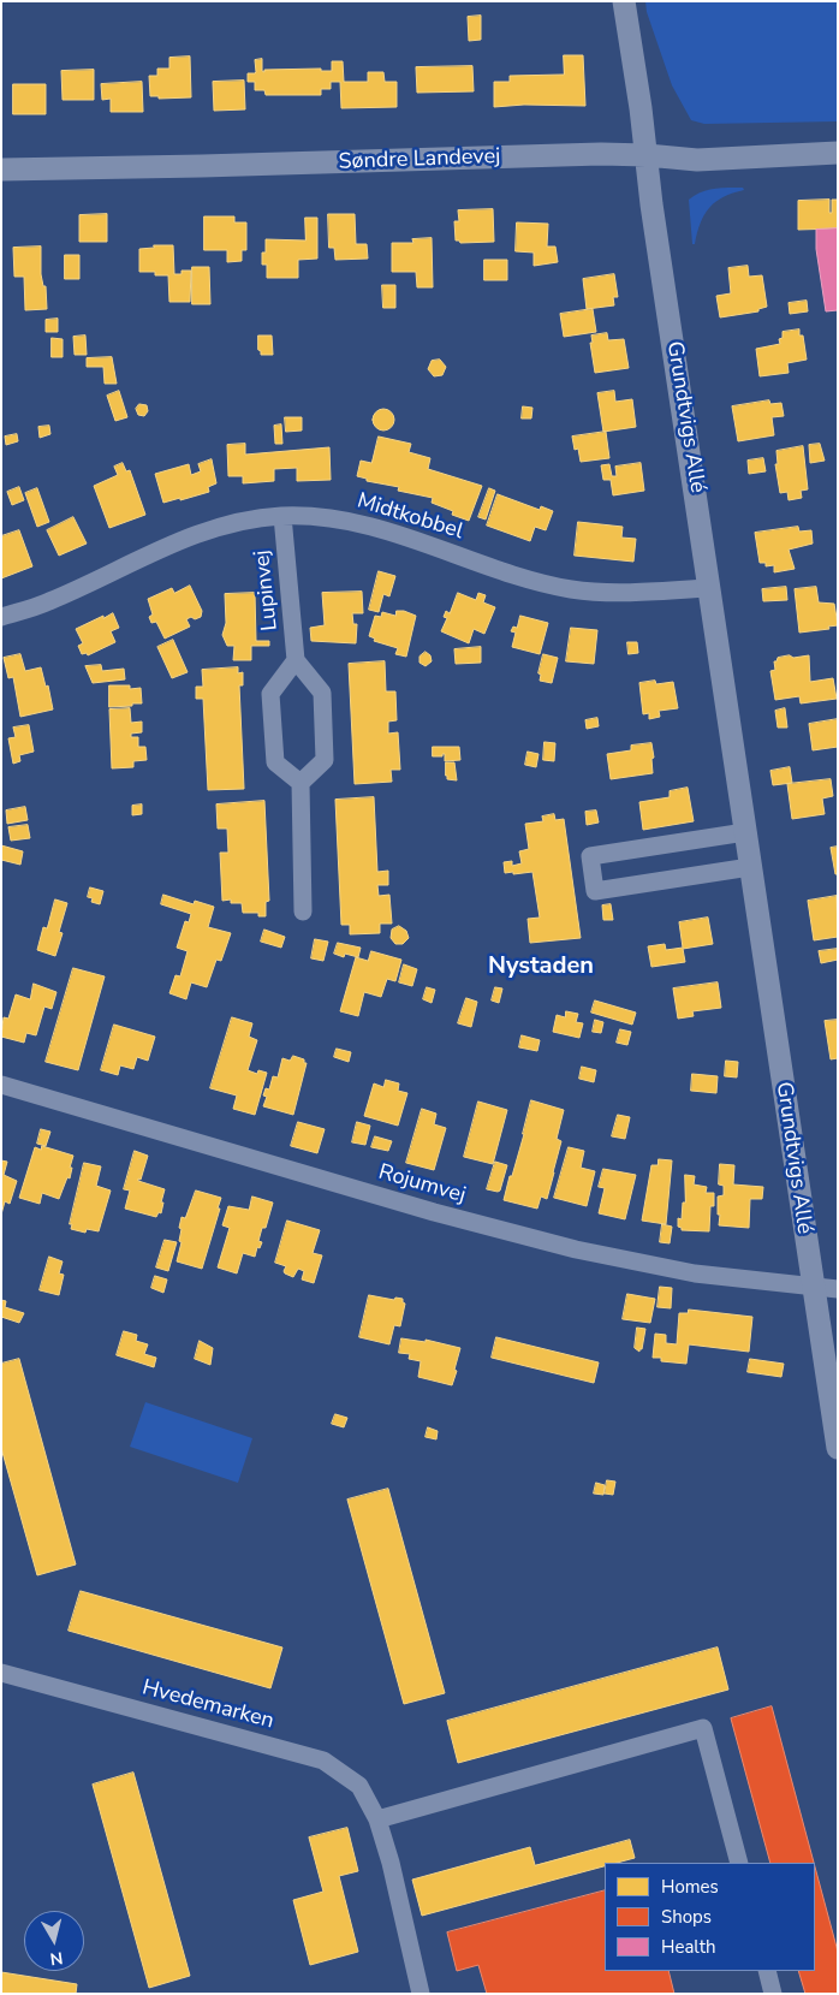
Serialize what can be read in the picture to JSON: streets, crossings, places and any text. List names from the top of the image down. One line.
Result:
{"streets":{"street":["Søndre Landevej","Grundtvigs Allé","Midtkobbel","Lupinvej","Rojumvej","Hvedemarken"]},"crossings":[["Søndre Landevej","Grundtvigs Allé"],["Grundtvigs Allé","Midtkobbel"],["Grundtvigs Allé","Rojumvej"],["Midtkobbel","Lupinvej"]],"districts":["Nystaden"],"legend":["Homes","Shops","Health"],"north":"bottom"}
